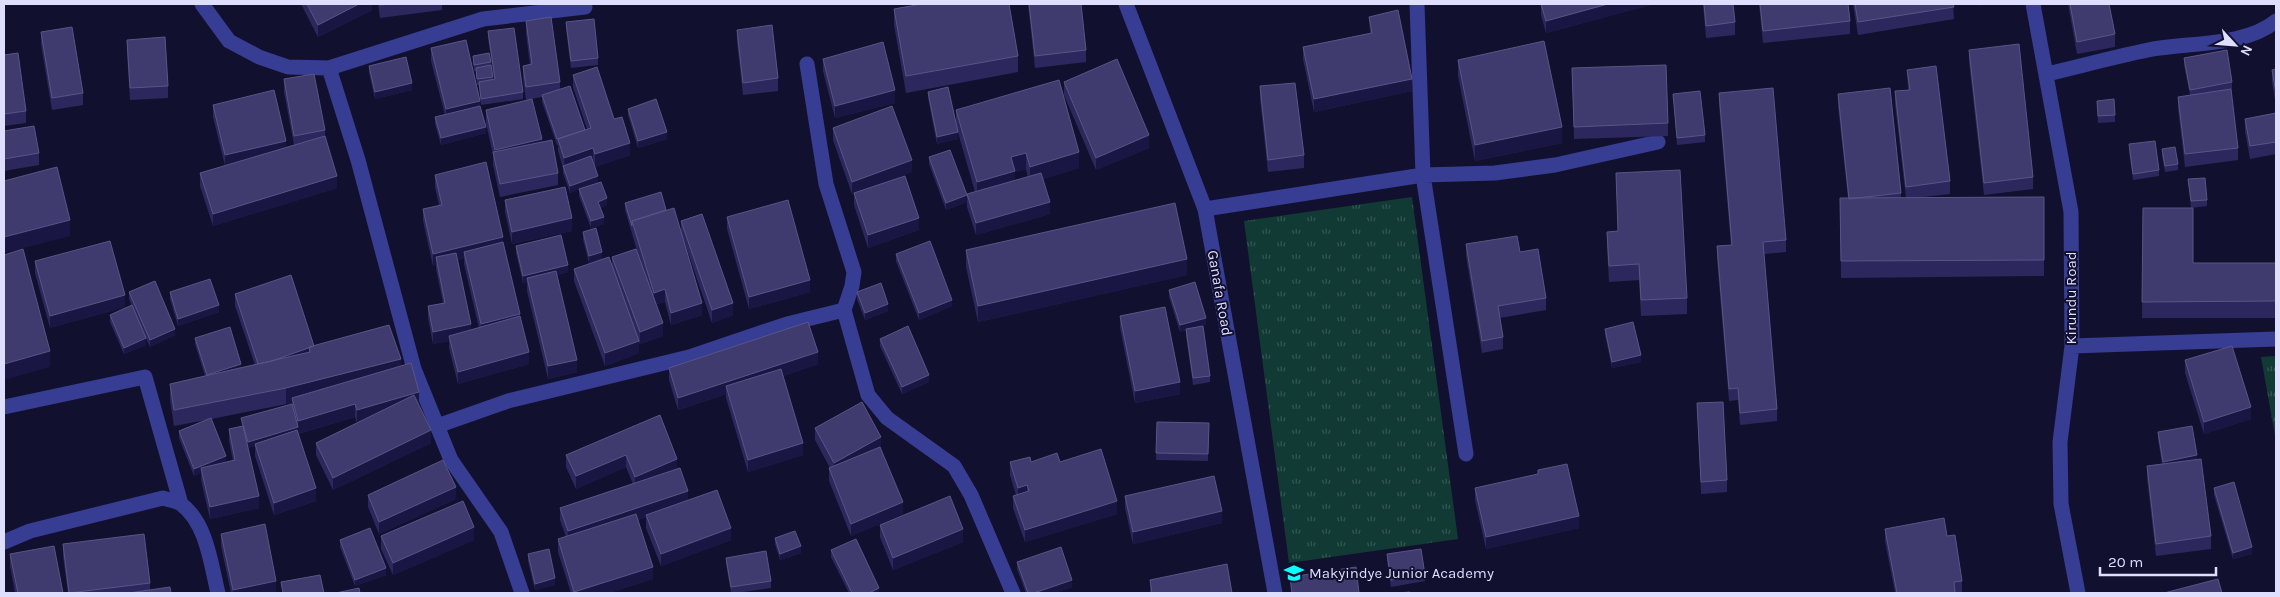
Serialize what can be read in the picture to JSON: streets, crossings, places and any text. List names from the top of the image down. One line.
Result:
{"streets":{"street":["Ganafa Road","Kirundu Road"]},"places":{"school or university":["Makyindye Junior Academy"]},"scale_bar":"20 m","north":"bottom right"}
